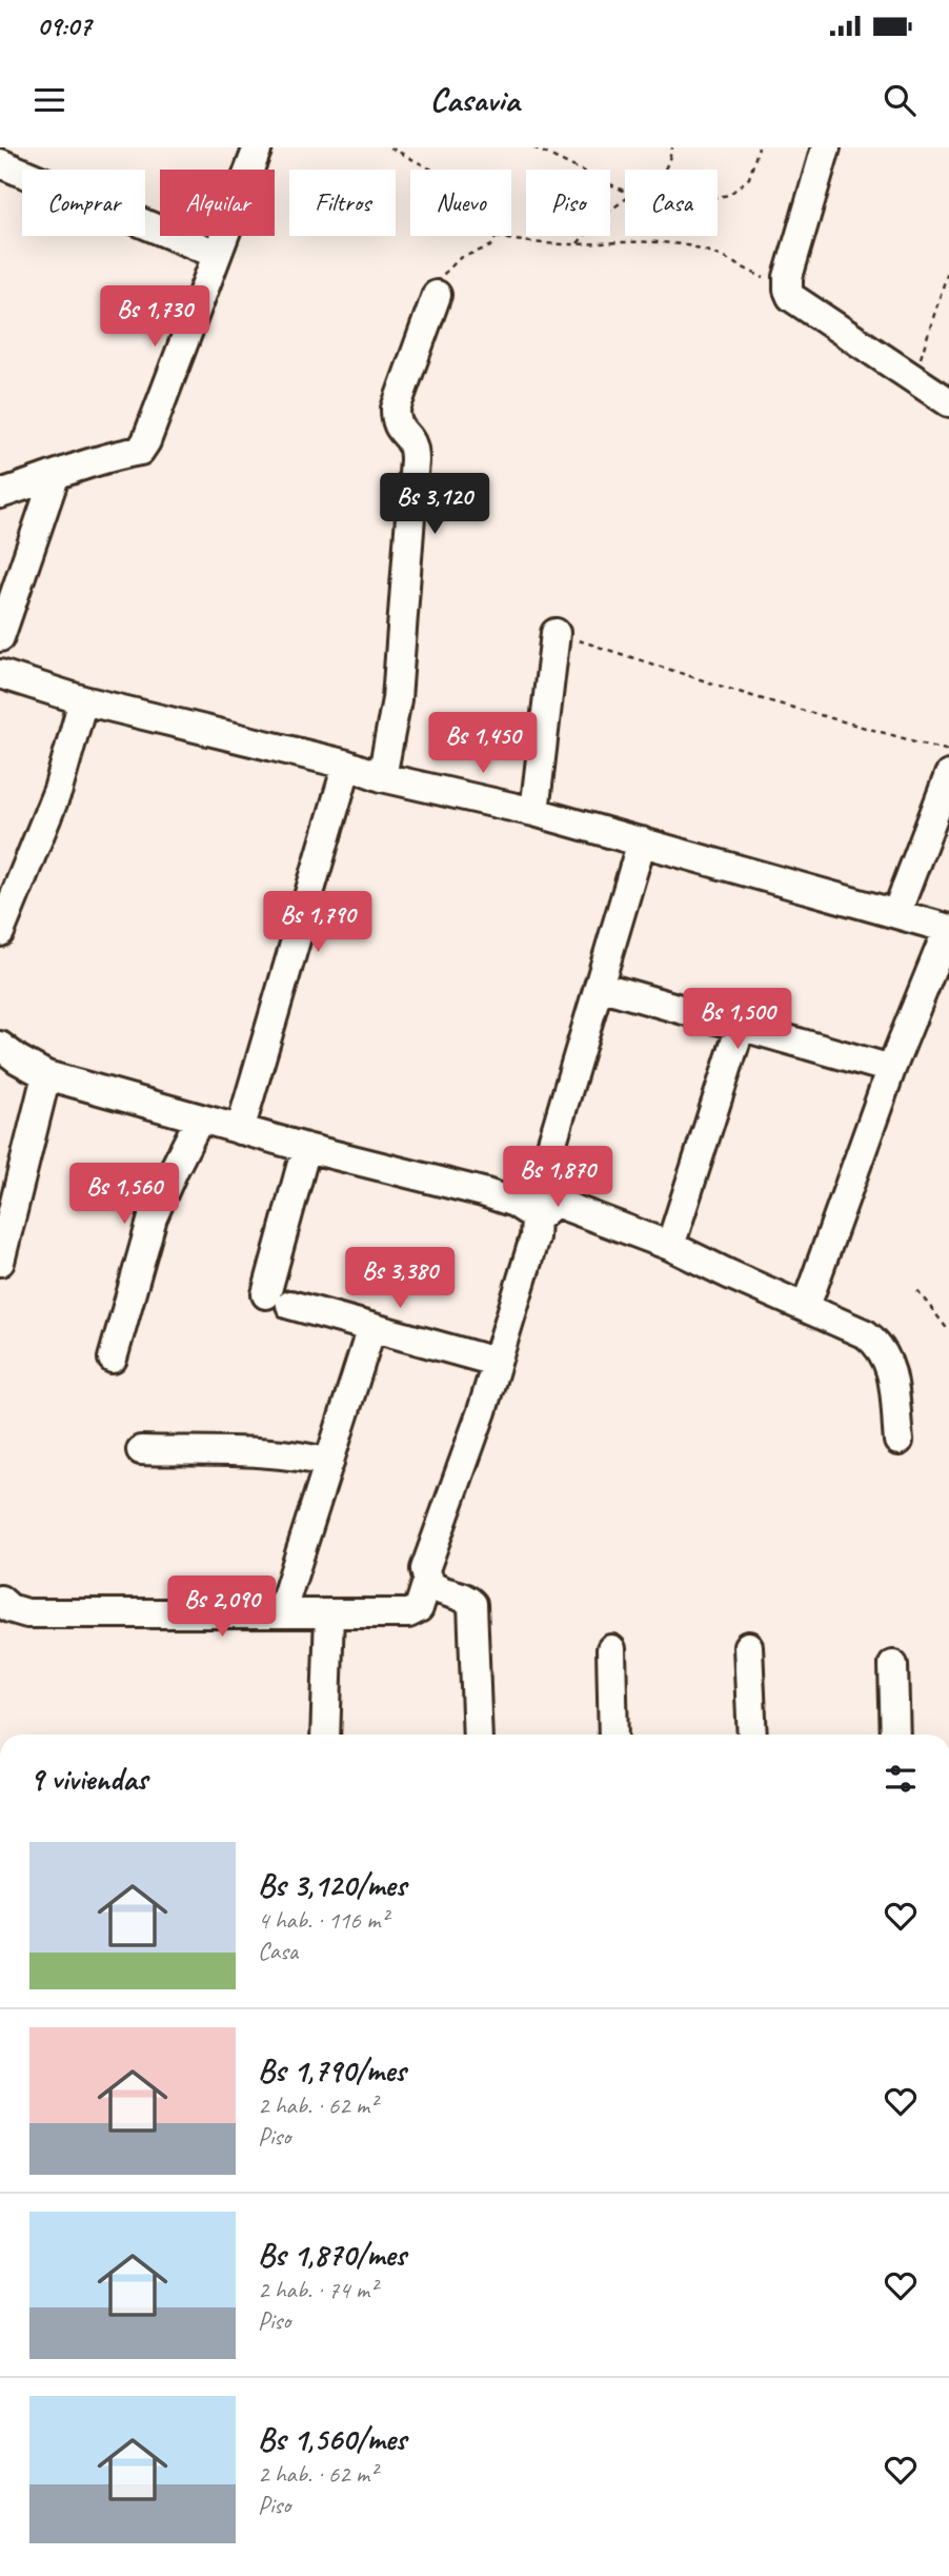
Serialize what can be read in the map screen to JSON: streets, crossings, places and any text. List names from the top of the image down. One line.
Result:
{"page":{"status":"09:07","header":"Casavia","chip":["Comprar","Alquilar","Filtros","Nuevo","Piso","Casa"],"price":["Bs 1,730","Bs 3,120","Bs 1,450","Bs 1,790","Bs 1,500","Bs 1,870","Bs 1,560","Bs 3,380","Bs 2,090"],"heading":"9 viviendas","list":[{"name":"Bs 3,120/mes","note":"4 hab. · 116 m² · Casa"},{"name":"Bs 1,790/mes","note":"2 hab. · 62 m² · Piso"},{"name":"Bs 1,870/mes","note":"2 hab. · 74 m² · Piso"},{"name":"Bs 1,560/mes","note":"2 hab. · 62 m² · Piso"}]}}
